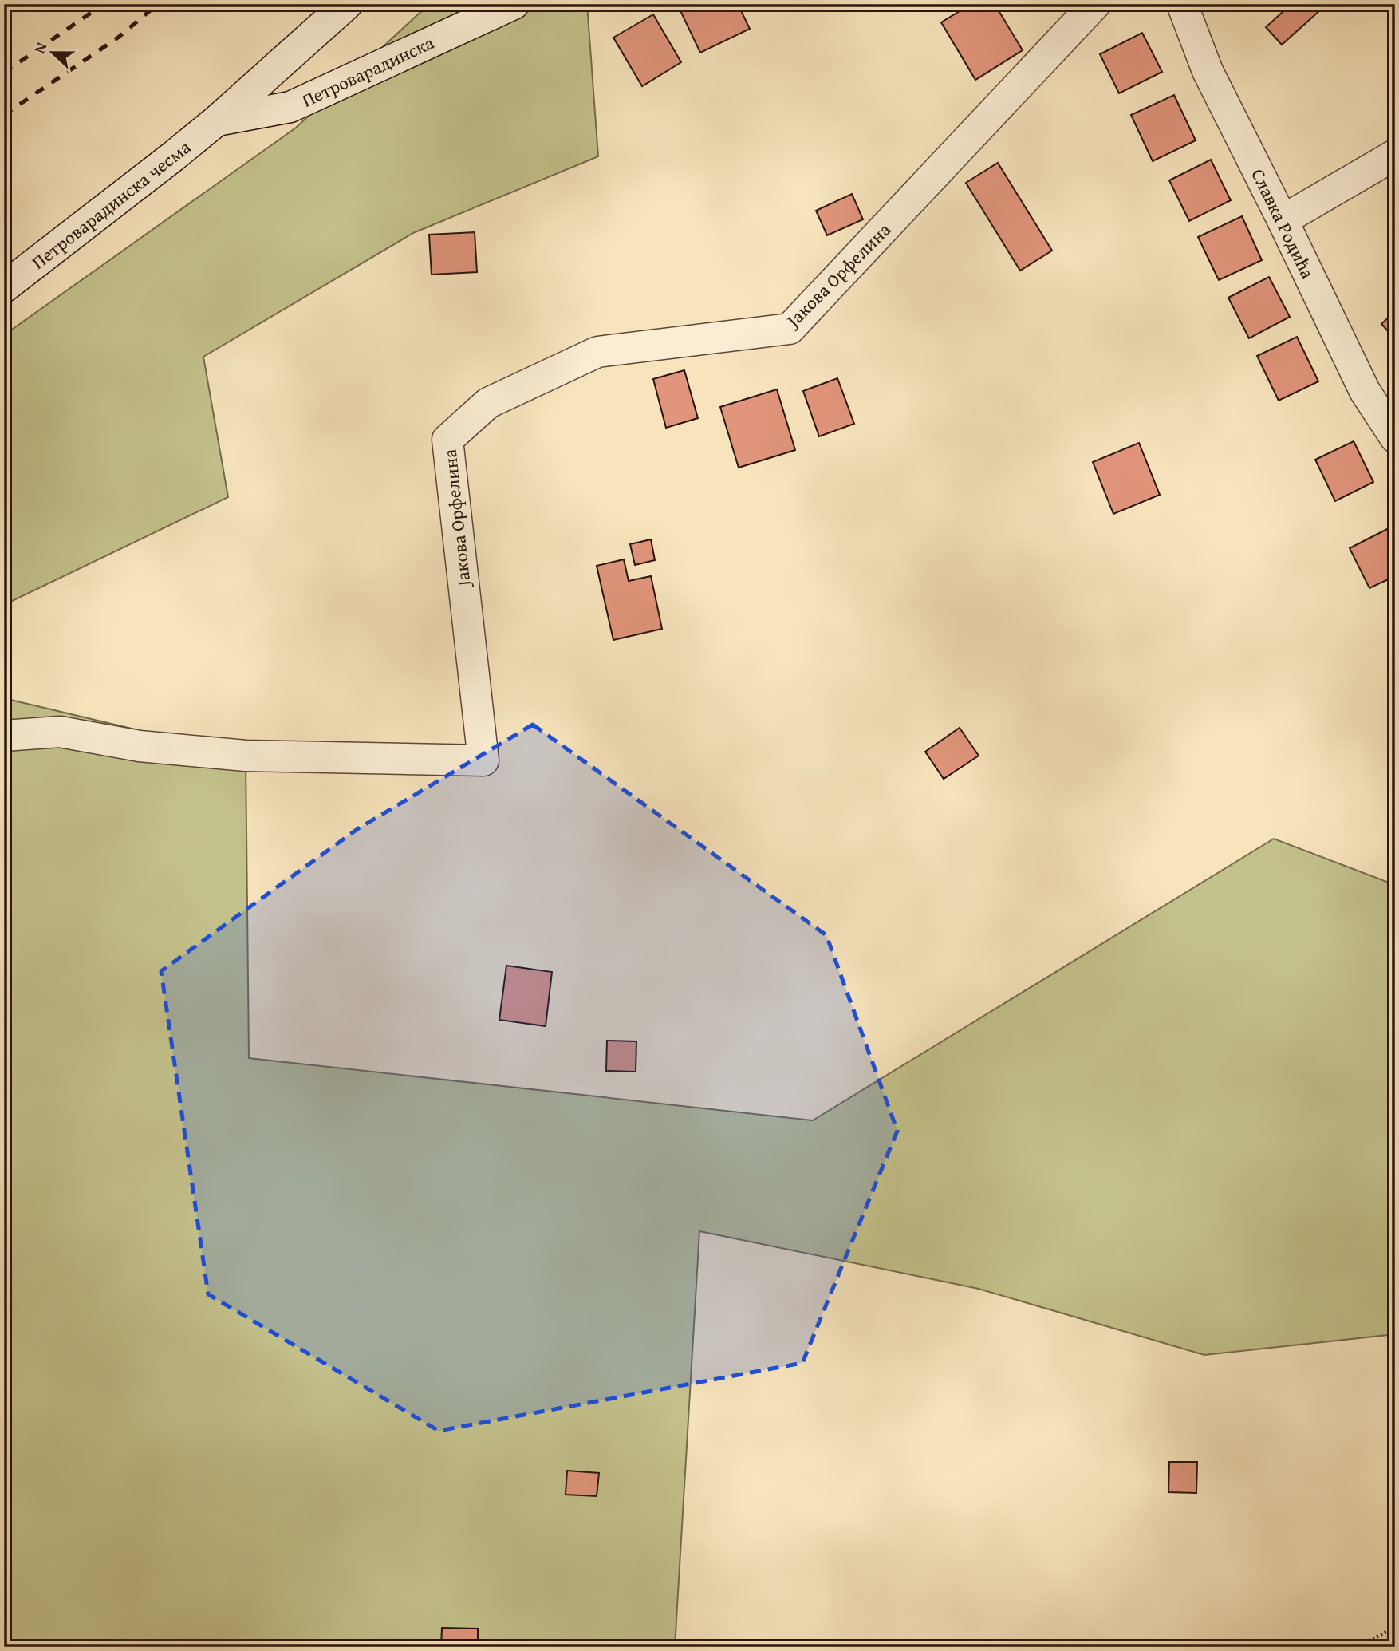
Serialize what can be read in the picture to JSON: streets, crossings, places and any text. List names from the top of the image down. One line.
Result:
{"streets":{"street":["Петроварадинска","Петроварадинска чесма","Славка Родића","Јакова Орфелина"]},"crossings":[["Петроварадинска","Петроварадинска чесма"]],"north":"left"}
